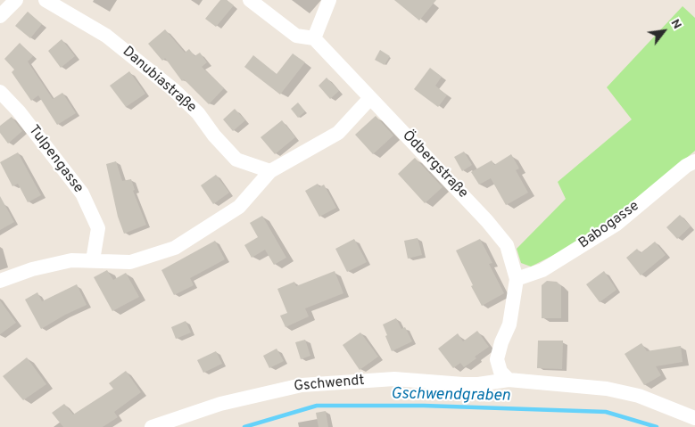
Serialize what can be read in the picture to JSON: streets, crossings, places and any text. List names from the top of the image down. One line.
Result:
{"streets":{"street":["Danubiastraße","Tulpengasse","Ödbergstraße","Babogasse","Gschwendt"]},"crossings":[["Ödbergstraße","Babogasse"],["Ödbergstraße","Gschwendt"]],"water":["Gschwendgraben"],"north":"top right"}
